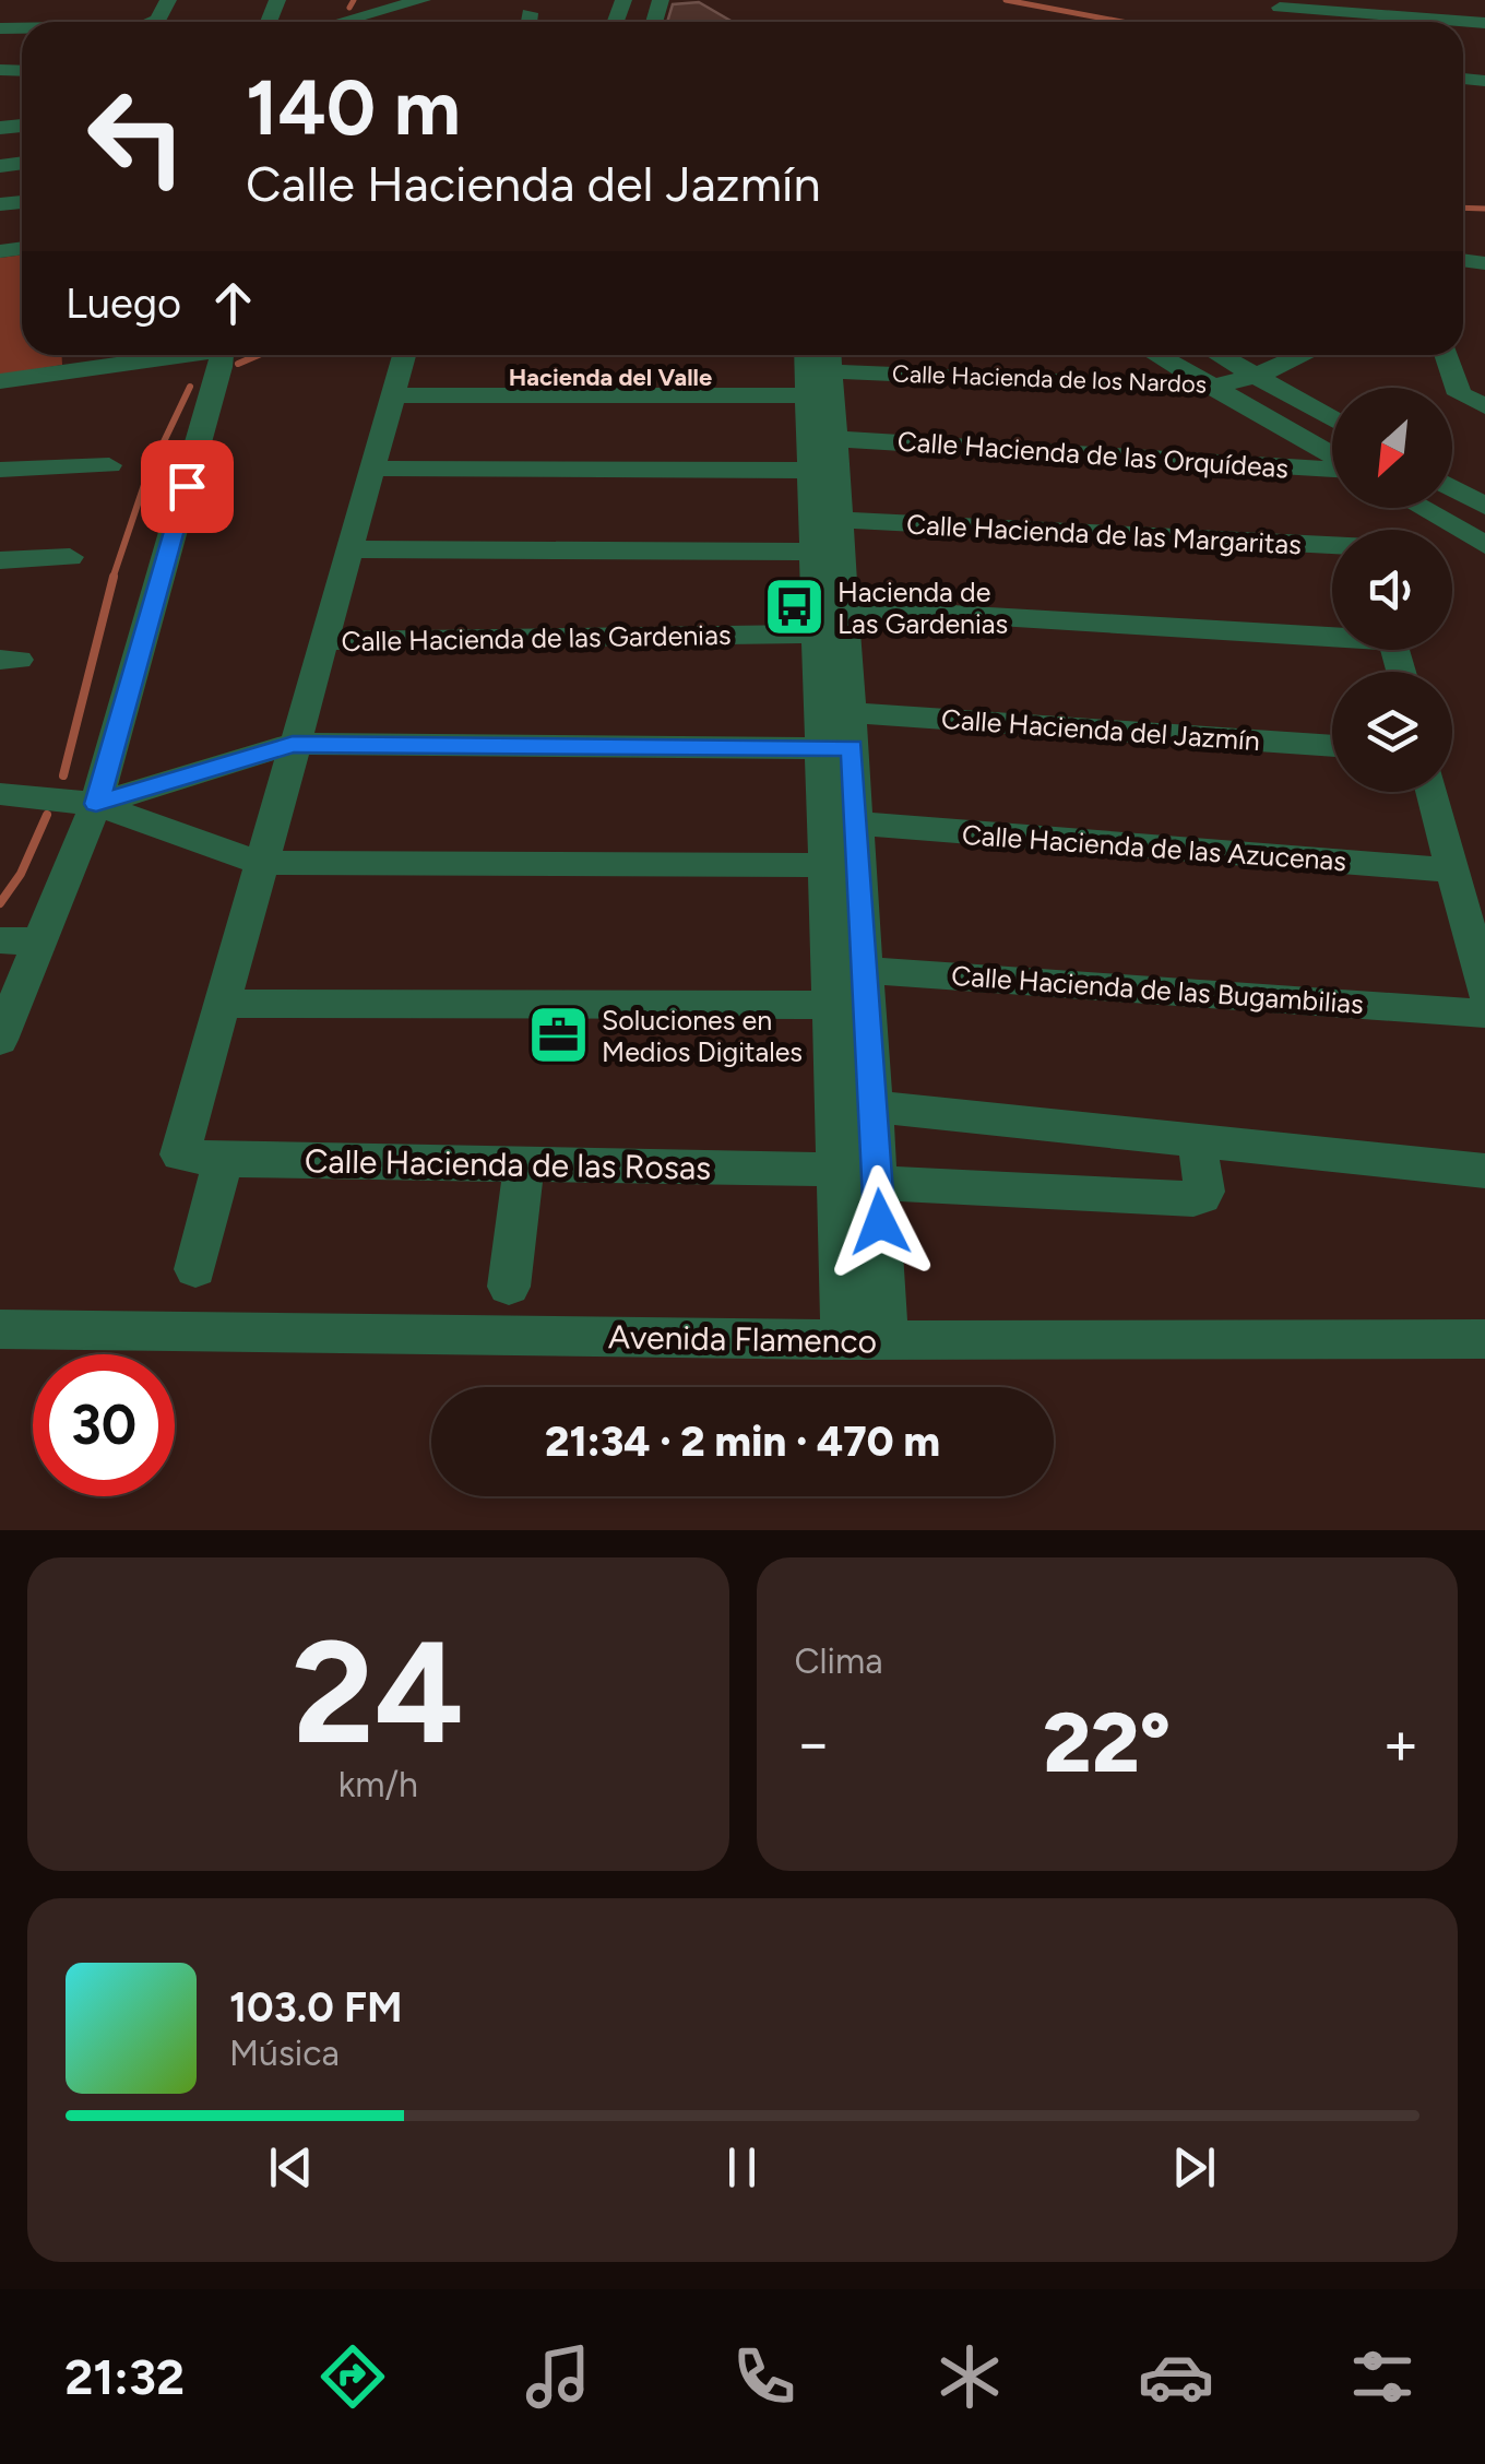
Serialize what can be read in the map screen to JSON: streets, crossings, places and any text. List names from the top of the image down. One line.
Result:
{"streets":{"street":["Calle Hacienda de los Nardos","Calle Hacienda de las Orquídeas","Calle Hacienda de las Margaritas","Calle Hacienda de las Gardenias","Calle Hacienda del Jazmín","Calle Hacienda de las Azucenas","Calle Hacienda de las Bugambilias","Calle Hacienda de las Rosas","Avenida Flamenco"]},"crossings":[["Calle Hacienda de las Bugambilias","Calle Hacienda de las Rosas"]],"districts":["Hacienda del Valle"],"places":{"bus stop":["Hacienda de Las Gardenias"],"office":["Soluciones en Medios Digitales"]},"north":"bottom left","page":{"turn":["140 m","Calle Hacienda del Jazmín"],"then":"Luego","limit":"30","trip":"21:34 · 2 min · 470 m","tile":[["24","km/h"],"Clima"],"heat":["−","22°","+"],"song":["103.0 FM","Música"],"tabs":"21:32"}}
